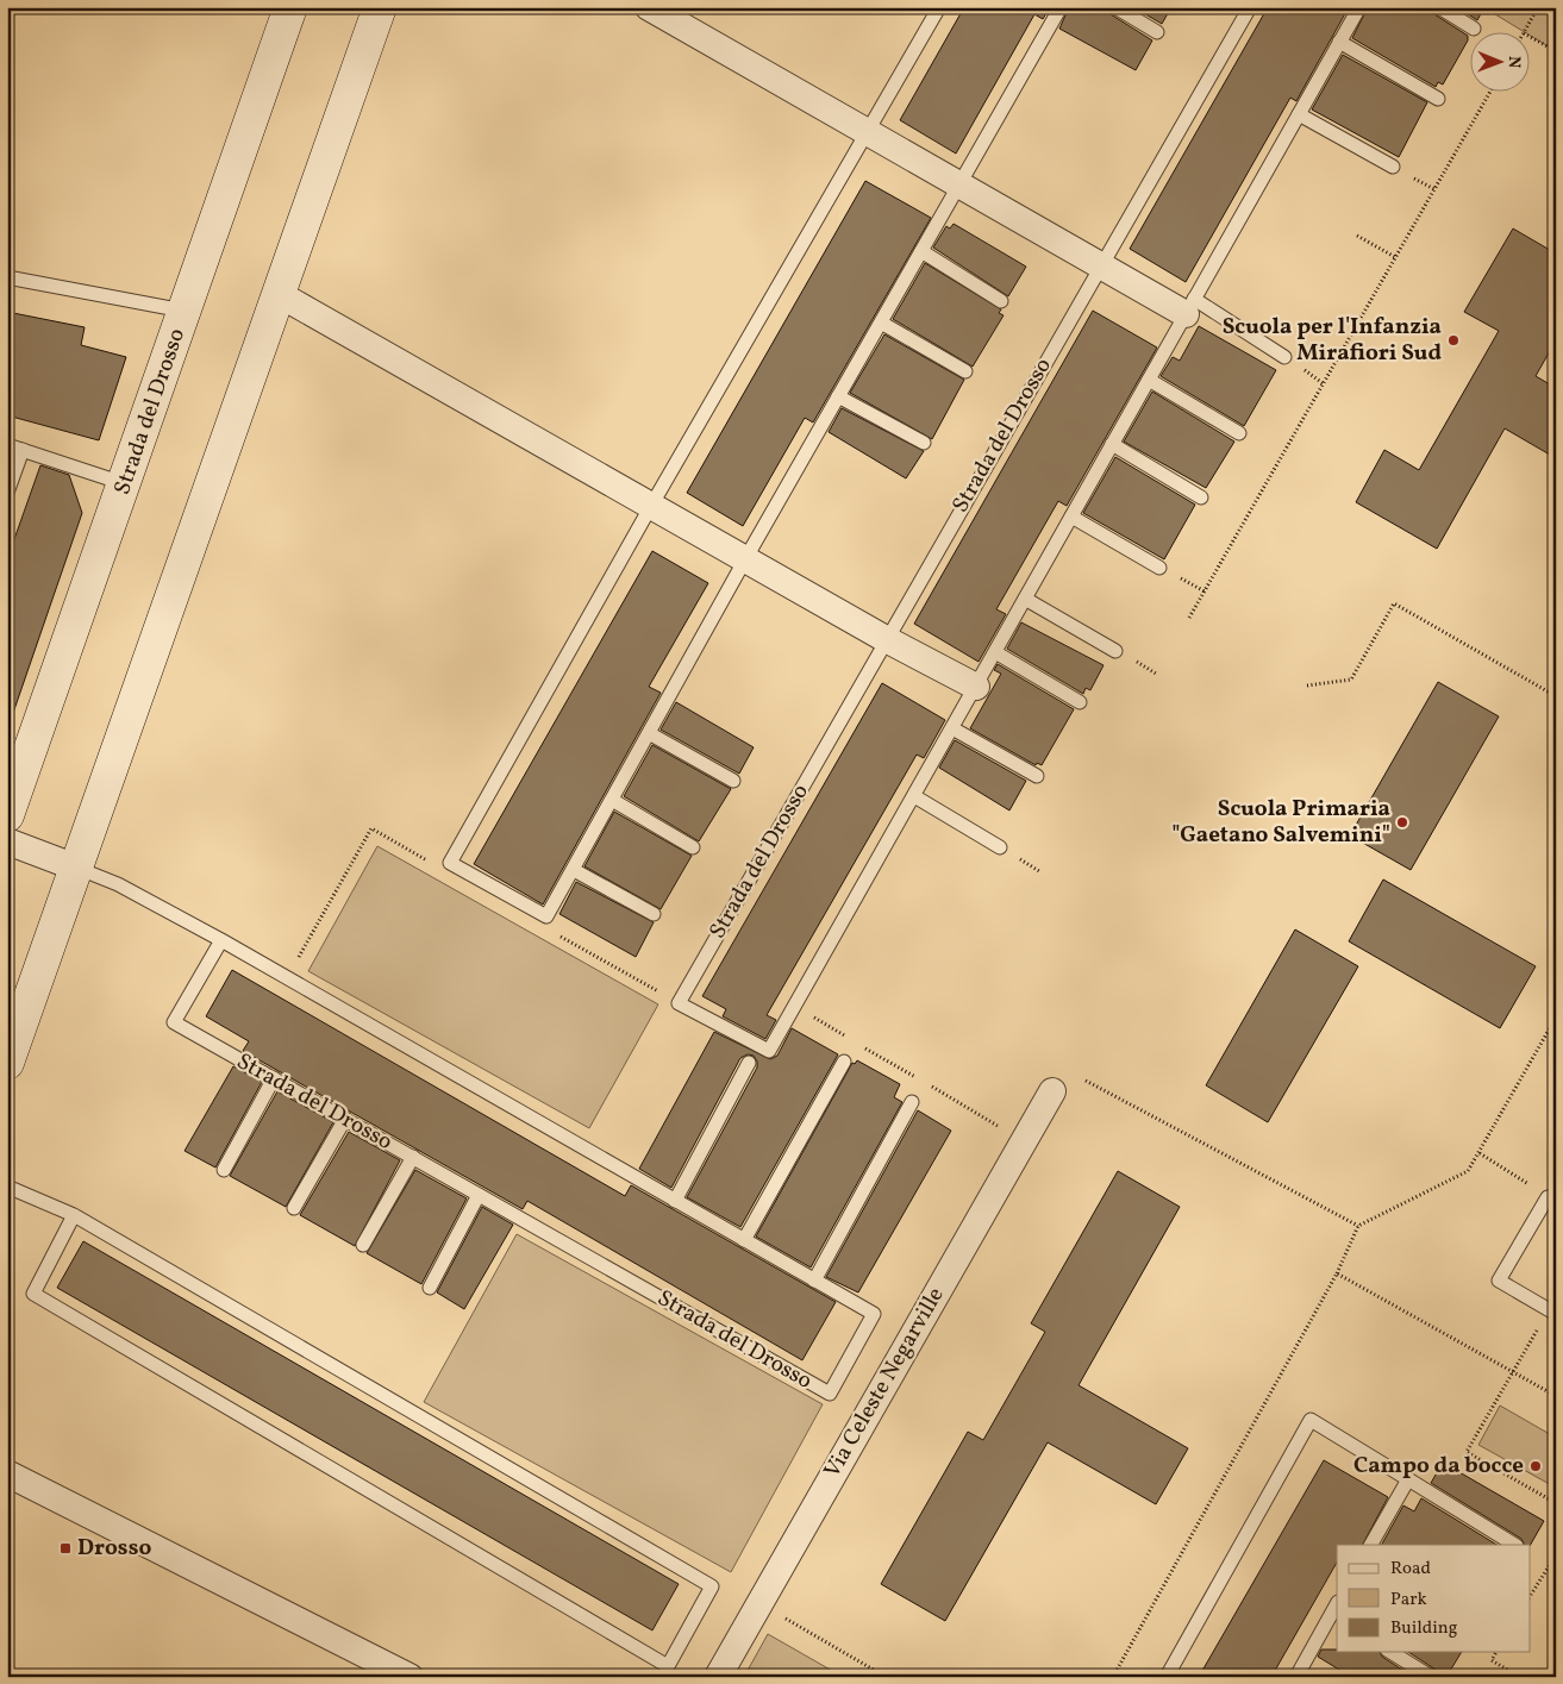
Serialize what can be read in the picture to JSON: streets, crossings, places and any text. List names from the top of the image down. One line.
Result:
{"streets":{"street":["Strada del Drosso","Via Celeste Negarville"]},"places":{"other":["Scuola per l'Infanzia Mirafiori Sud","Scuola Primaria \"Gaetano Salvemini\"","Campo da bocce"],"transit":["Drosso"]},"legend":["Road","Park","Building"],"north":"right"}
